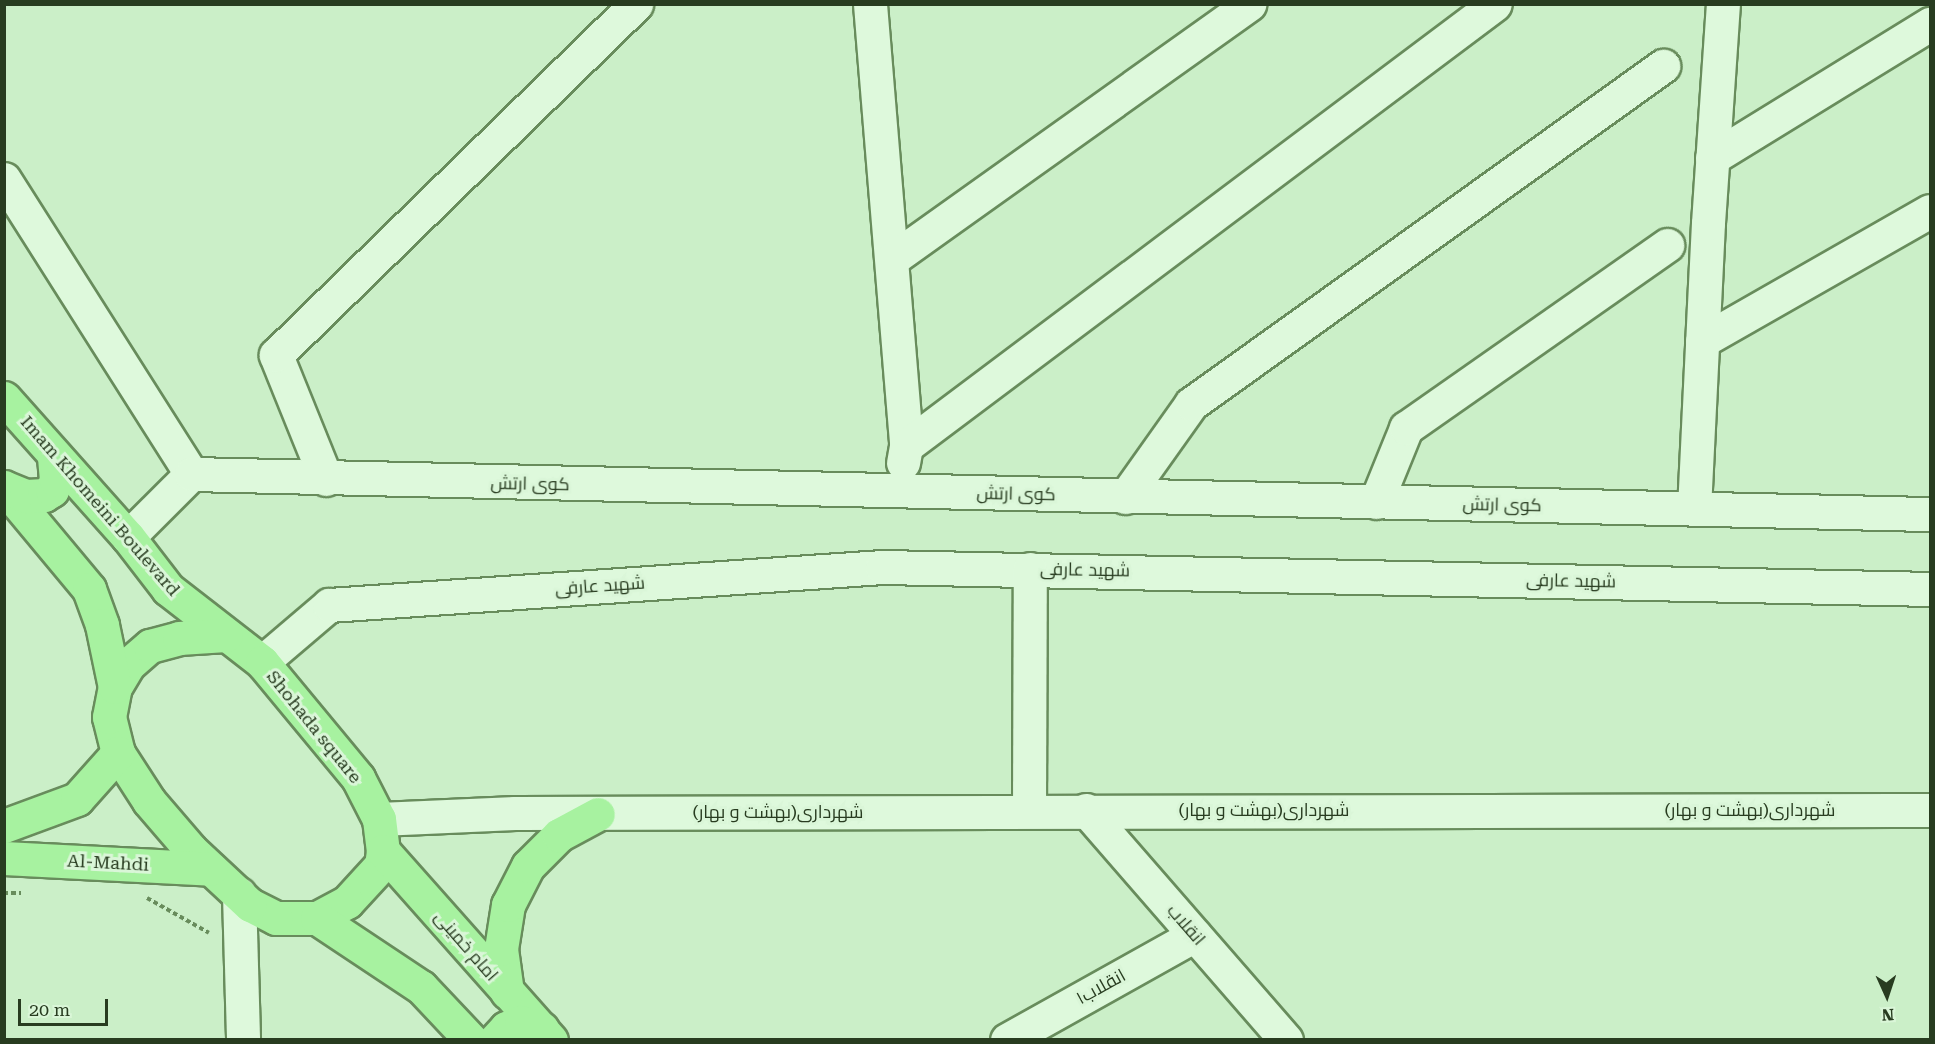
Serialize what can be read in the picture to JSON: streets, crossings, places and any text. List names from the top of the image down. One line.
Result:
{"streets":{"main road":["Imam Khomeini Boulevard","Shohada square","Al-Mahdi","امام خمینی"],"street":["کوی ارتش","شهید عارفی","شهرداری(بهشت و بهار)","انقلاب","انقلاب۱"]},"crossings":[["Imam Khomeini Boulevard","Shohada square"],["شهید عارفی","Shohada square"],["Shohada square","شهرداری(بهشت و بهار)"],["Shohada square","امام خمینی"],["شهرداری(بهشت و بهار)","انقلاب"],["شهرداری(بهشت و بهار)","امام خمینی"],["انقلاب","انقلاب۱"]],"scale_bar":"20 m","north":"bottom"}
